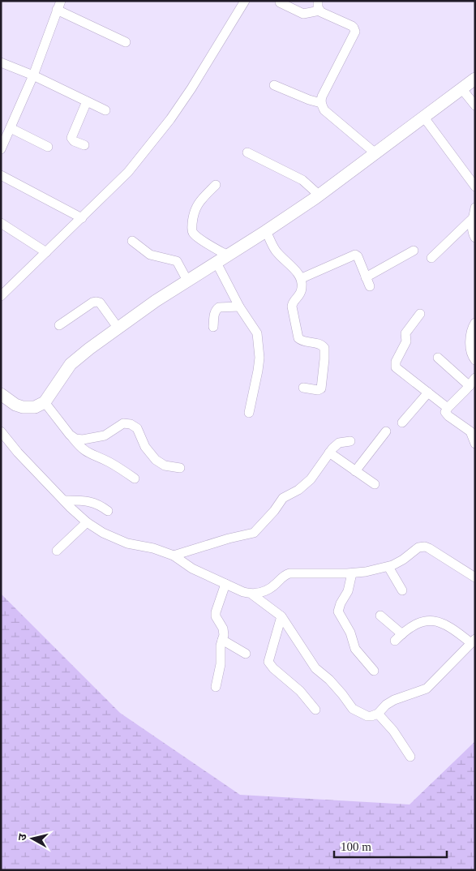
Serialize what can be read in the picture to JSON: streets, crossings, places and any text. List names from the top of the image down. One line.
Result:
{"scale_bar":"100 m","north":"left"}
